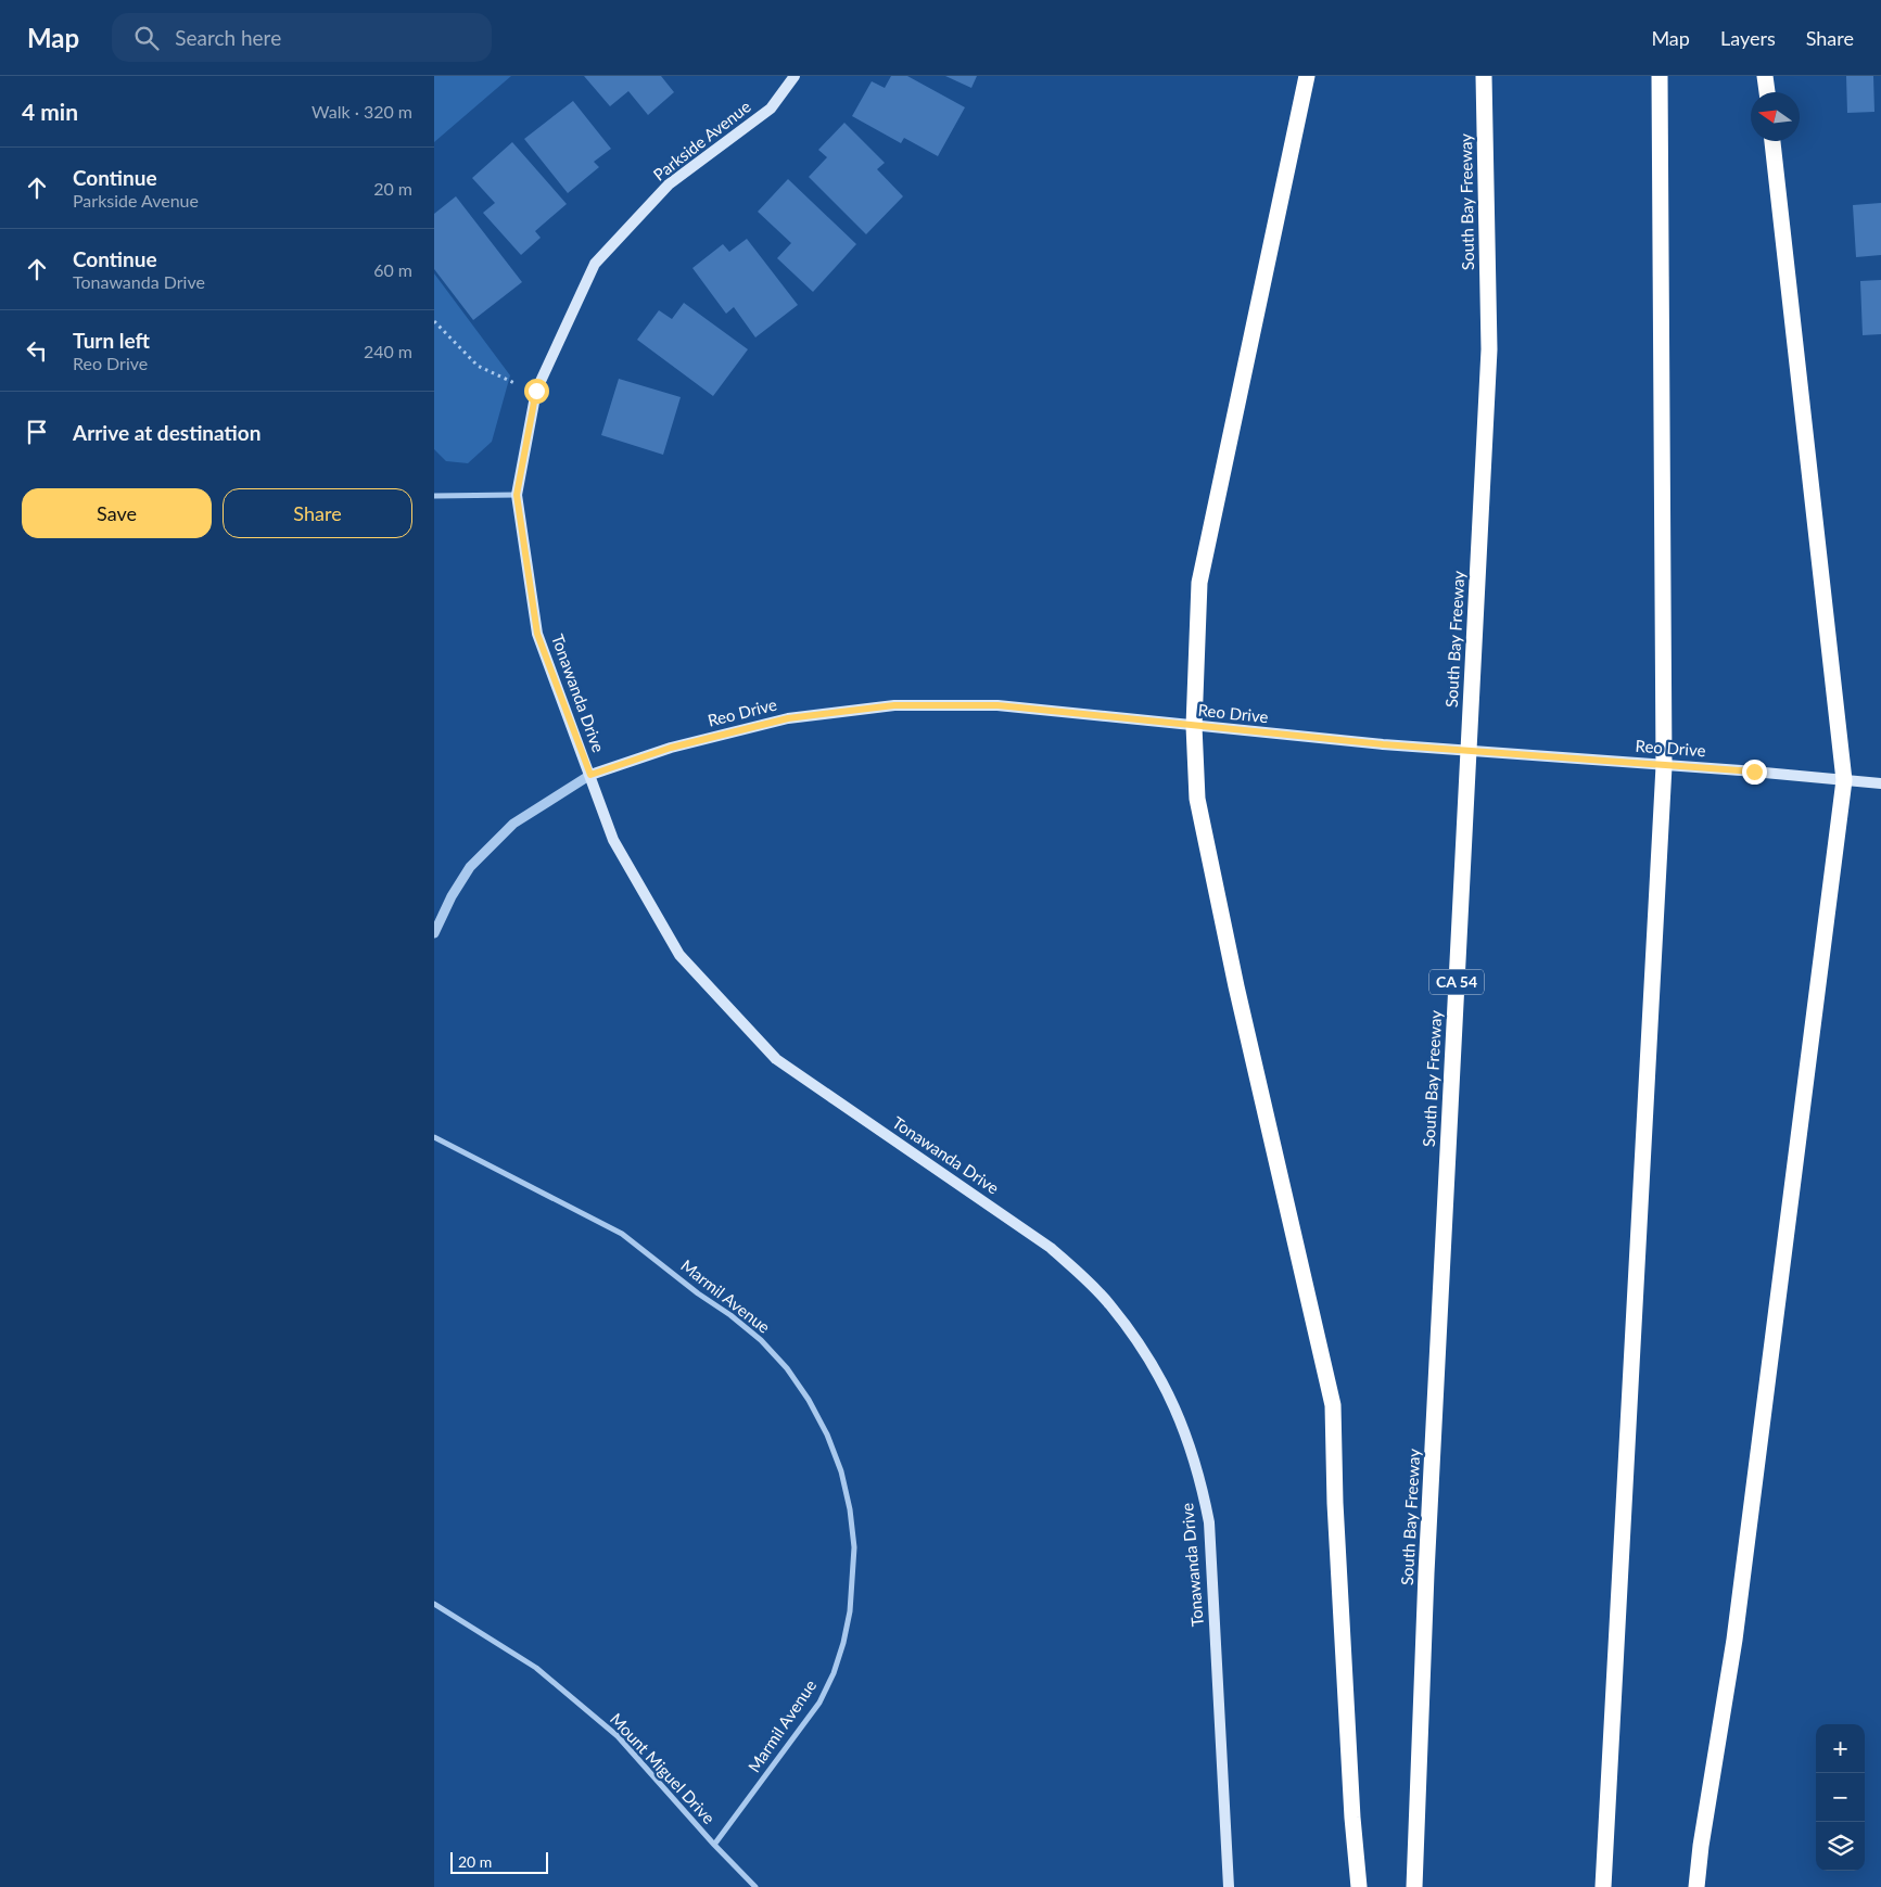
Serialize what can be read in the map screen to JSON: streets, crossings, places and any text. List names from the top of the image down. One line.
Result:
{"streets":{"highway":["South Bay Freeway","CA 54"],"main road":["Parkside Avenue","Tonawanda Drive","Reo Drive"],"street":["Marmil Avenue","Mount Miguel Drive"]},"crossings":[["Parkside Avenue","Tonawanda Drive"],["Tonawanda Drive","Reo Drive"],["Marmil Avenue","Mount Miguel Drive"]],"scale_bar":"20 m","north":"left","page":{"header":"Map","search":"Search here","nav":["Map","Layers","Share"],"heading":["4 min","Walk · 320 m"],"list":[["Continue","Parkside Avenue","20 m"],["Continue","Tonawanda Drive","60 m"],["Turn left","Reo Drive","240 m"],"Arrive at destination"],"buttons":["Save","Share"],"map_buttons":["+","−"],"scale":"20 m"}}
